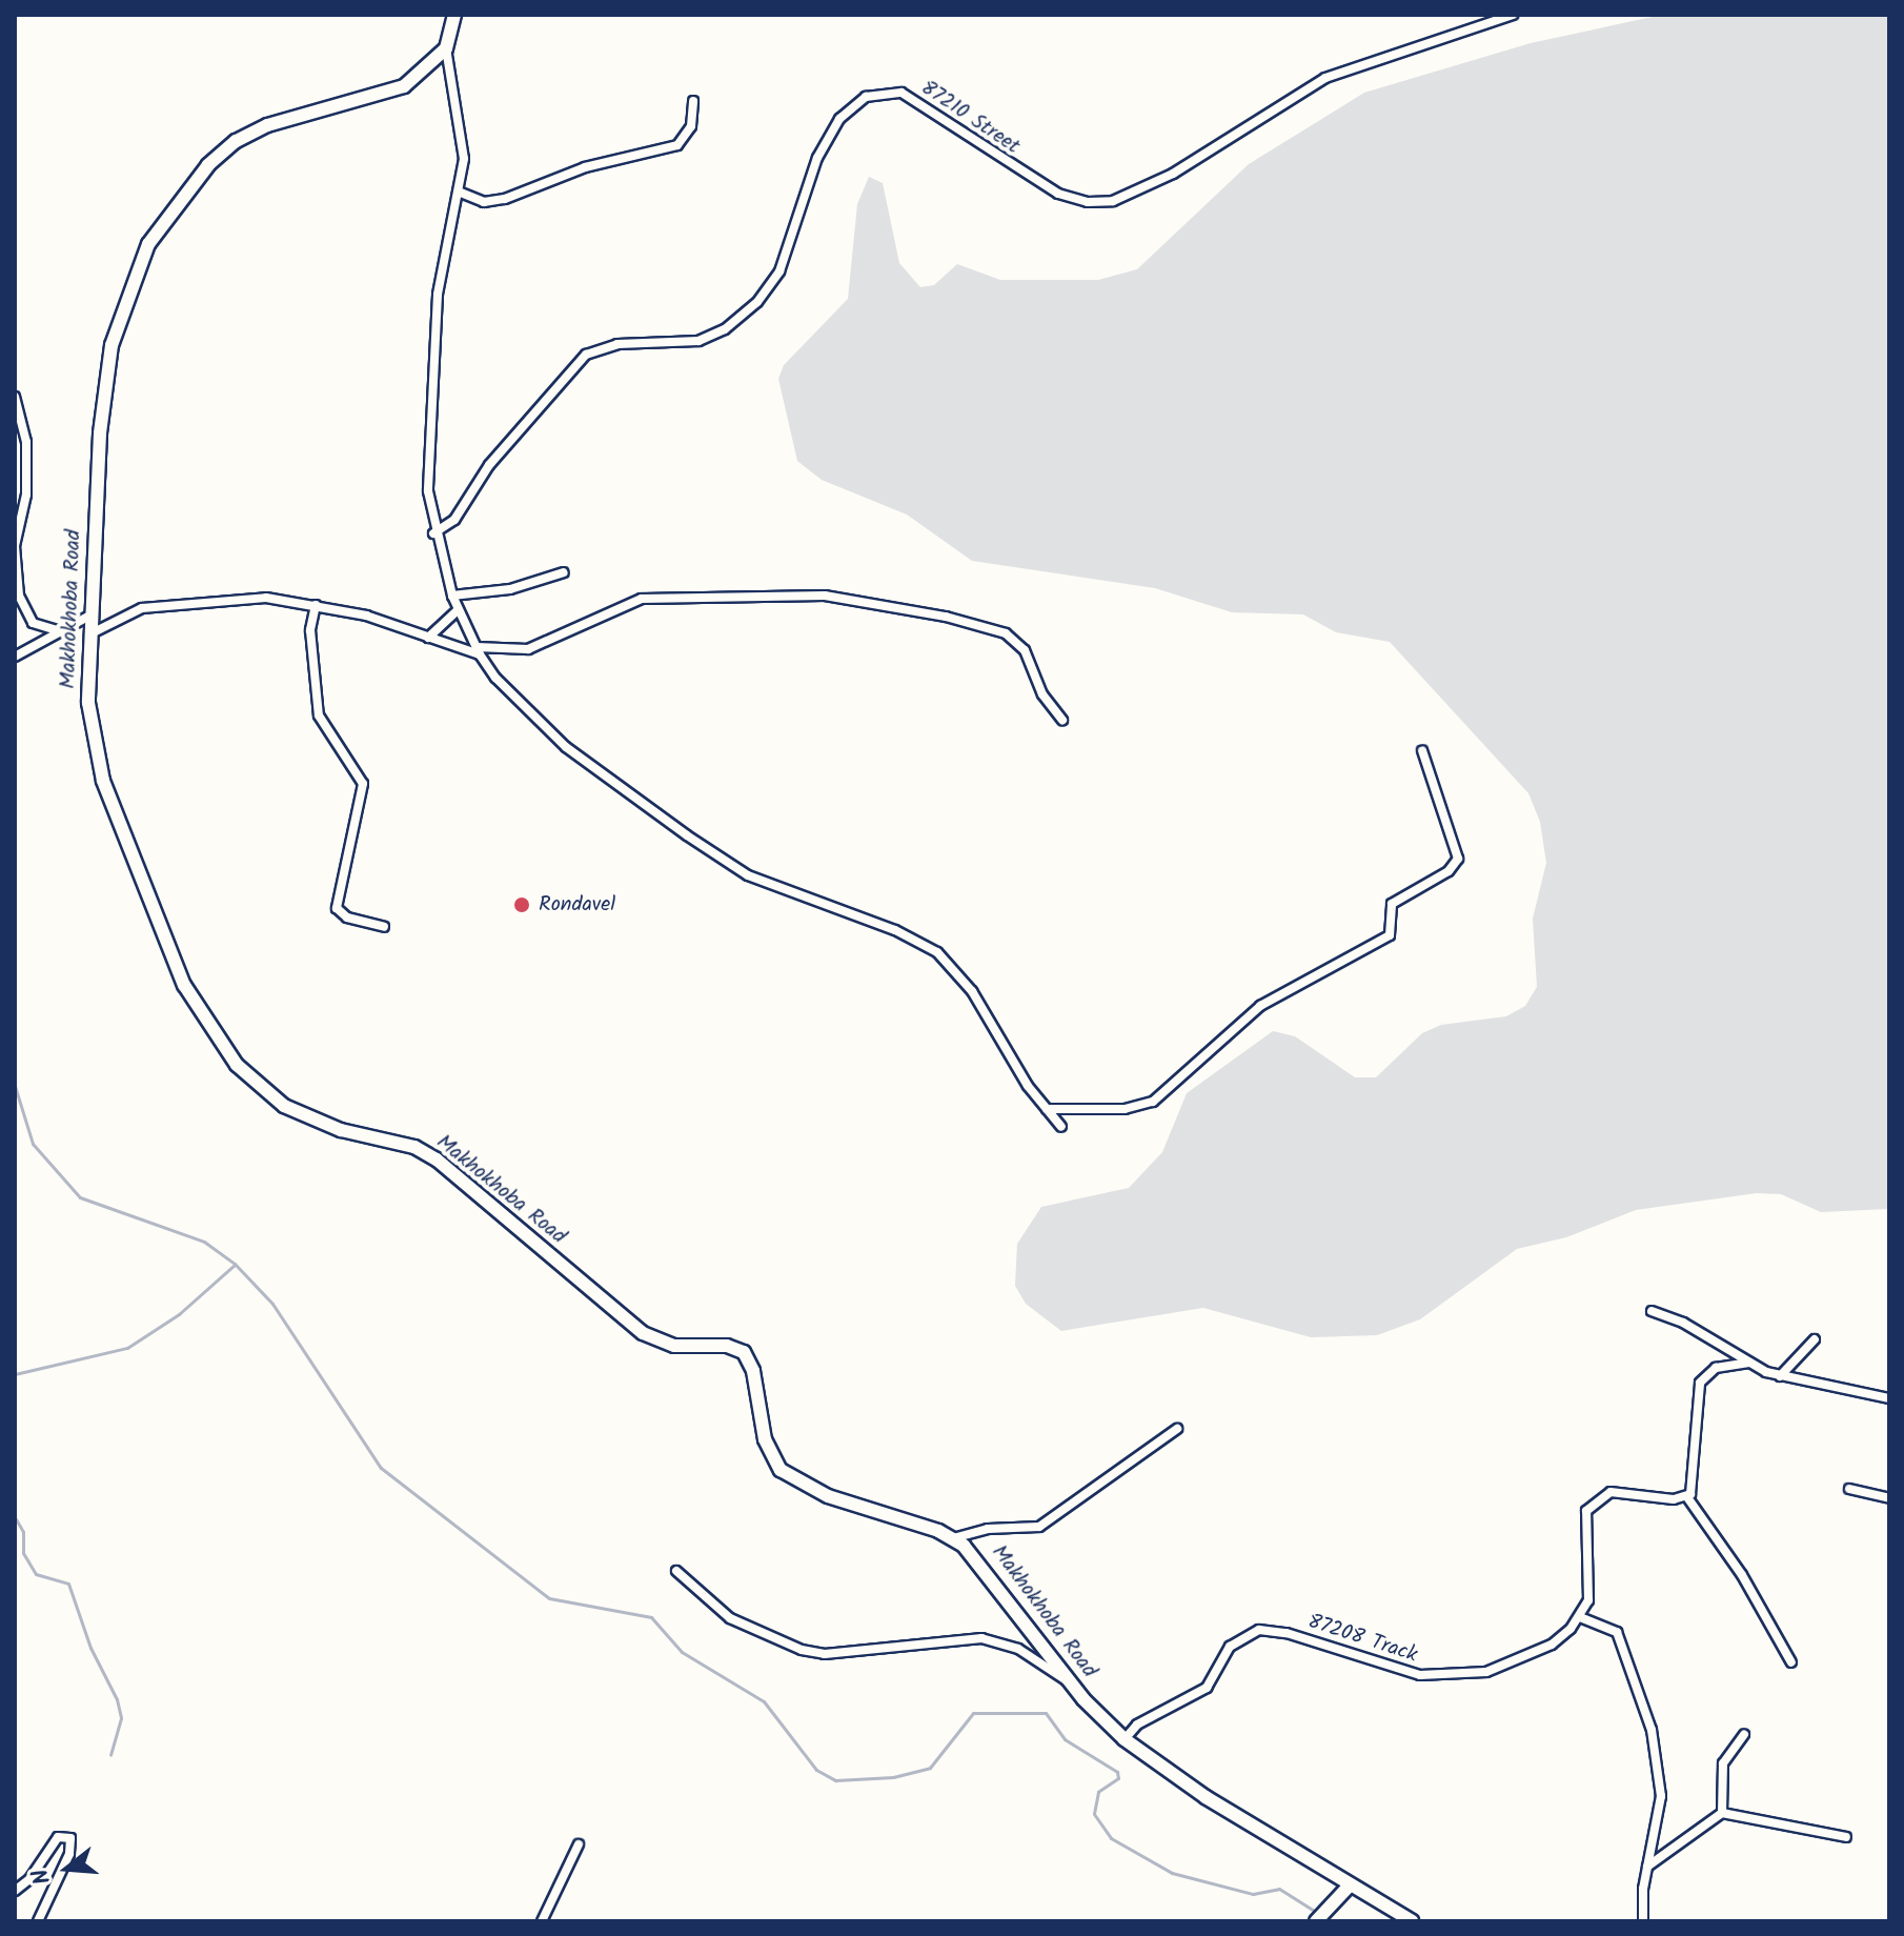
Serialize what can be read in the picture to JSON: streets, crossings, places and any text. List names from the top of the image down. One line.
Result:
{"streets":{"street":["87210 Street","Makhokhoba Road","87208 Track"]},"crossings":[["Makhokhoba Road","87208 Track"]],"places":["Rondavel"],"north":"left"}
